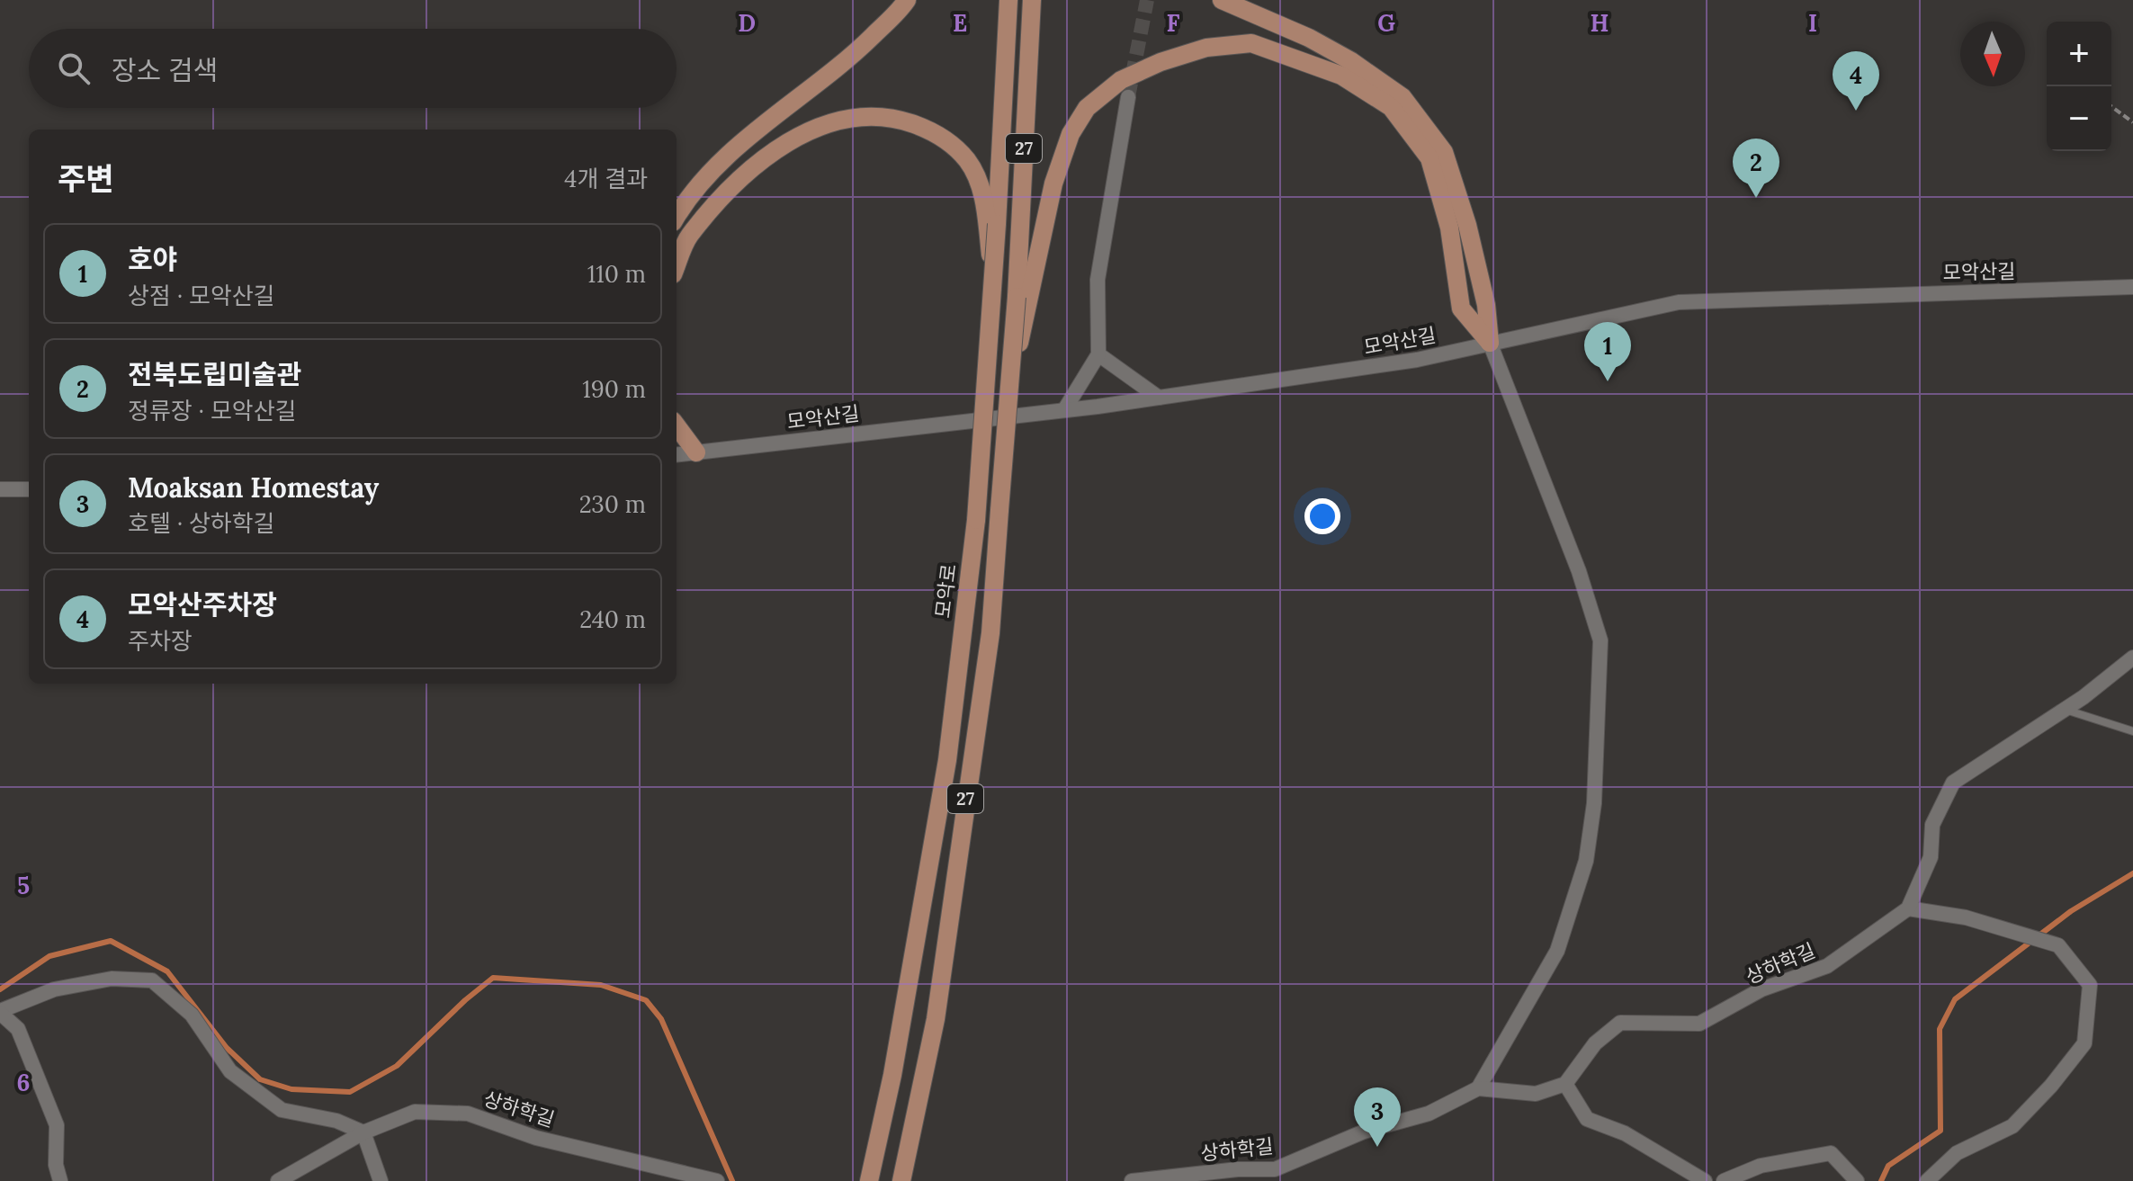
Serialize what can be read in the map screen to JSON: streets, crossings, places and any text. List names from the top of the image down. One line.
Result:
{"streets":{"main road":["27","모악로"],"street":["모악산길","상하학길"]},"north":"bottom","page":{"map_buttons":["+","−"],"search":"장소 검색","pins":["4","2","1","3"],"heading":["주변","4개 결과"],"list":[{"mark":"1","name":"호야","note":"상점 · 모악산길","value":"110 m"},{"mark":"2","name":"전북도립미술관","note":"정류장 · 모악산길","value":"190 m"},{"mark":"3","name":"Moaksan Homestay","note":"호텔 · 상하학길","value":"230 m"},{"mark":"4","name":"모악산주차장","note":"주차장","value":"240 m"}]},"grid":{"columns":["D","E","F","G","H","I"],"rows":["5","6"]}}
